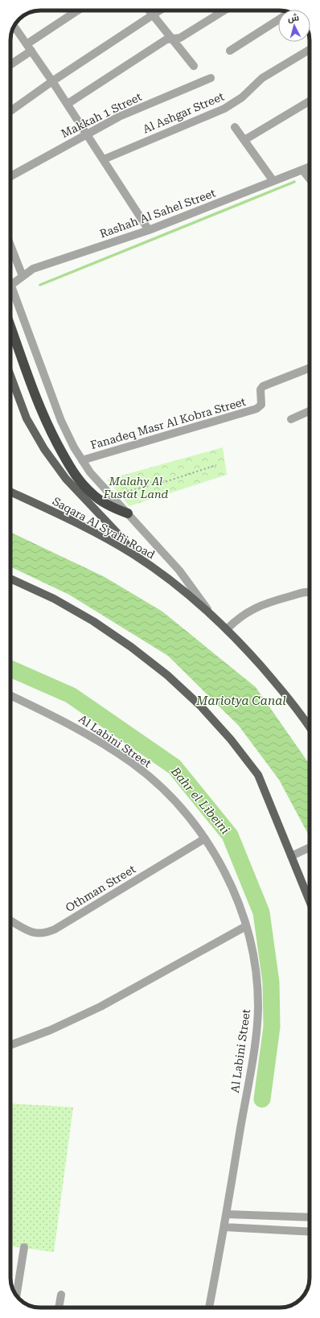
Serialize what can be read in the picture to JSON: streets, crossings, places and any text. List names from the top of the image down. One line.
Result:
{"streets":{"main road":["Saqara Al Syahi Road"],"street":["Al Ashgar Street","Makkah 1 Street","Rashah Al Sahel Street","Fanadeq Masr Al Kobra Street","Al Labini Street","Othman Street"]},"crossings":[["Al Labini Street","Othman Street"]],"water":["Mariotya Canal","Bahr el Libeini"],"parks":["Malahy Al Fustat Land"],"north":"top"}
